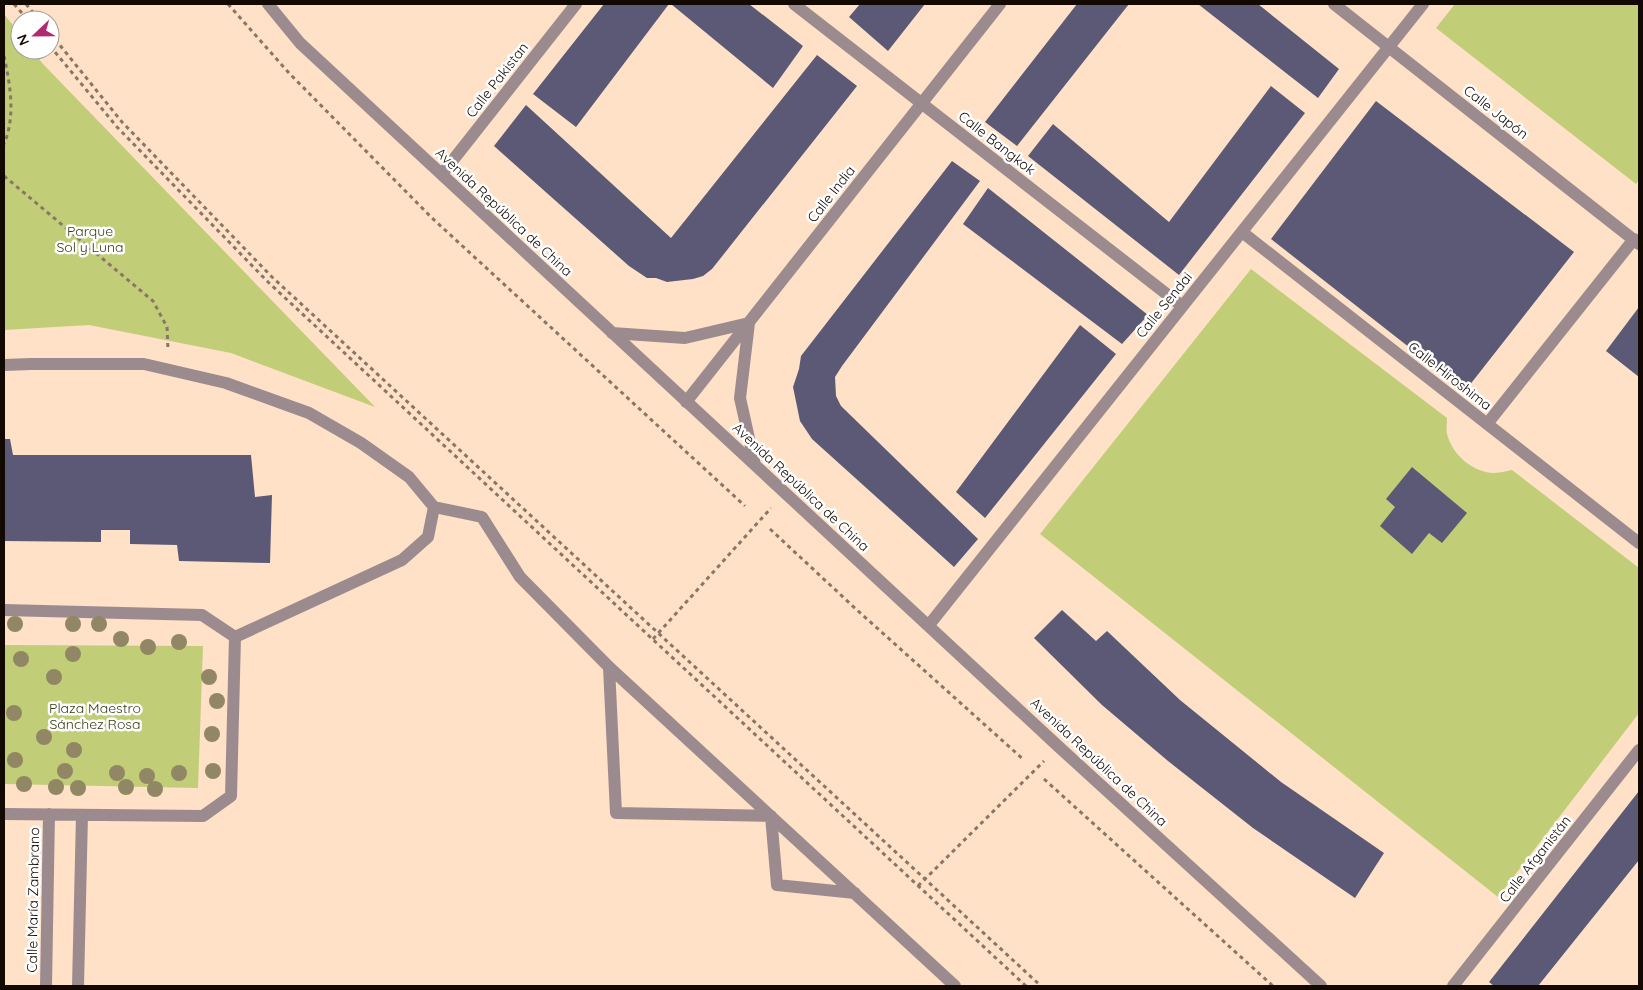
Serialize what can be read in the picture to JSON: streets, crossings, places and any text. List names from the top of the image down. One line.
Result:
{"streets":{"street":["Calle Pakistan","Calle Japón","Calle Bangkok","Calle India","Avenida República de China","Calle Sendai","Calle Hiroshima","Calle Afganistán","Calle María Zambrano"]},"crossings":[["Calle Pakistan","Avenida República de China"],["Calle Japón","Calle Sendai"],["Calle Bangkok","Calle India"],["Calle Bangkok","Calle Sendai"],["Calle India","Avenida República de China"],["Avenida República de China","Calle Sendai"],["Calle Sendai","Calle Hiroshima"]],"parks":["Parque Sol y Luna","Plaza Maestro Sánchez Rosa"],"north":"left"}
